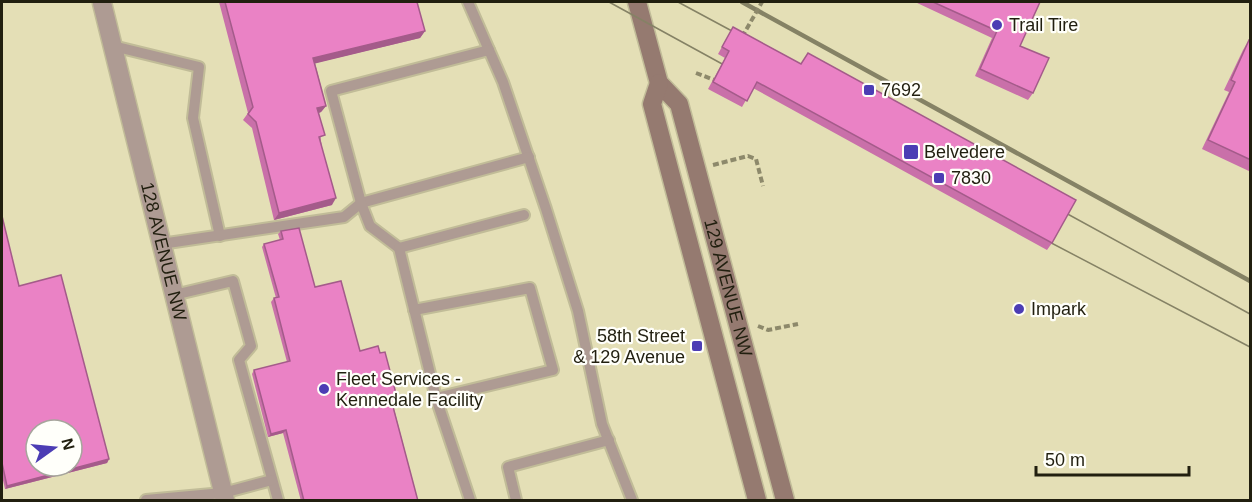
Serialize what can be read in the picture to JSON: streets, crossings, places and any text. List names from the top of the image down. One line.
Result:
{"streets":{"street":["128 AVENUE NW","129 AVENUE NW"]},"places":{"other":["Trail Tire","Impark","Fleet Services - Kennedale Facility"],"transit":["7692","Belvedere","7830","58th Street & 129 Avenue"]},"scale_bar":"50 m","north":"right"}
